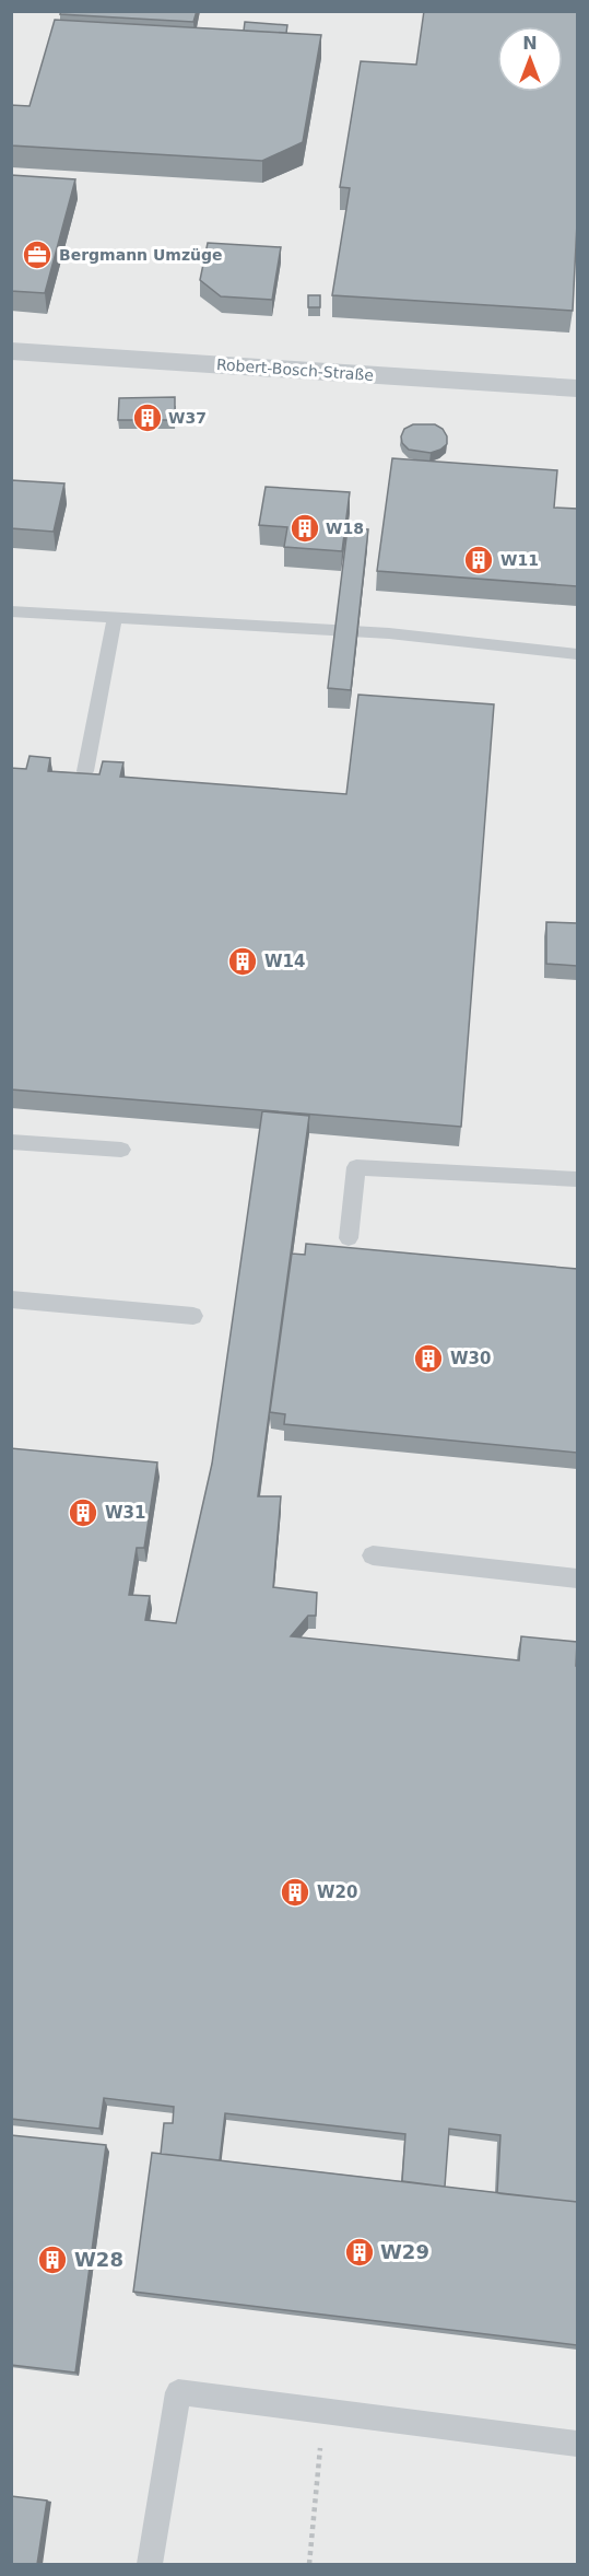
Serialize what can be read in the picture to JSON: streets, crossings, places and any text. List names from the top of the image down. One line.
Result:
{"streets":{"street":["Robert-Bosch-Straße"]},"places":{"office":["Bergmann Umzüge"],"building":["W37","W18","W11","W14","W30","W31","W20","W29","W28"]},"north":"top"}
